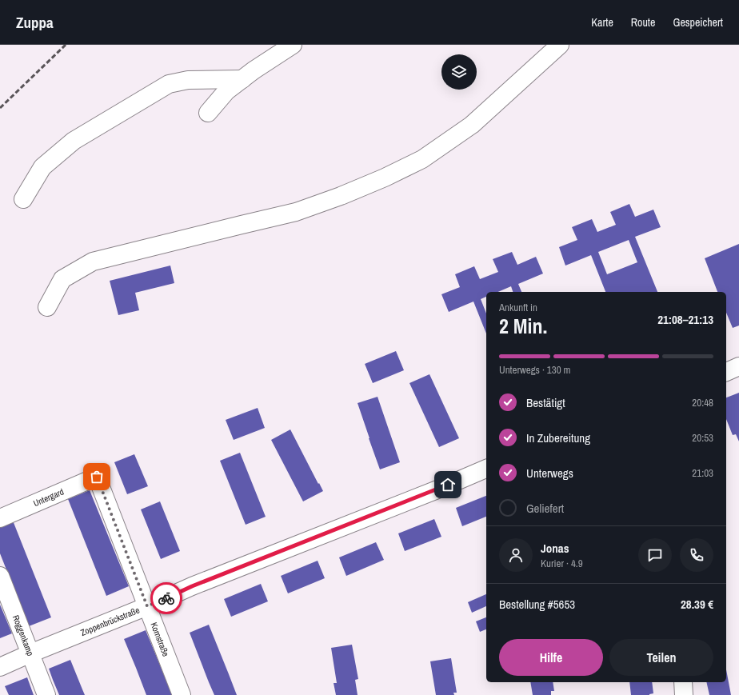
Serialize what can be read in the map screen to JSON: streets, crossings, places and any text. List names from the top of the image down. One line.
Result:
{"streets":{"street":["Untergard","Zoppenbrückstraße","Roggenkamp","Kornstraße"]},"crossings":[["Untergard","Kornstraße"],["Zoppenbrückstraße","Roggenkamp"],["Zoppenbrückstraße","Kornstraße"]],"page":{"header":"Zuppa","nav":["Karte","Route","Gespeichert"],"heading":["2 Min.","Ankunft in","21:08–21:13"],"panel":["Jonas","Kurier · 4.9","Bestellung #5653","28.39 €"],"bar":"Unterwegs · 130 m","list":[["Bestätigt","20:48"],["In Zubereitung","20:53"],["Unterwegs","21:03"],"Geliefert"],"buttons":["Hilfe","Teilen"]}}
